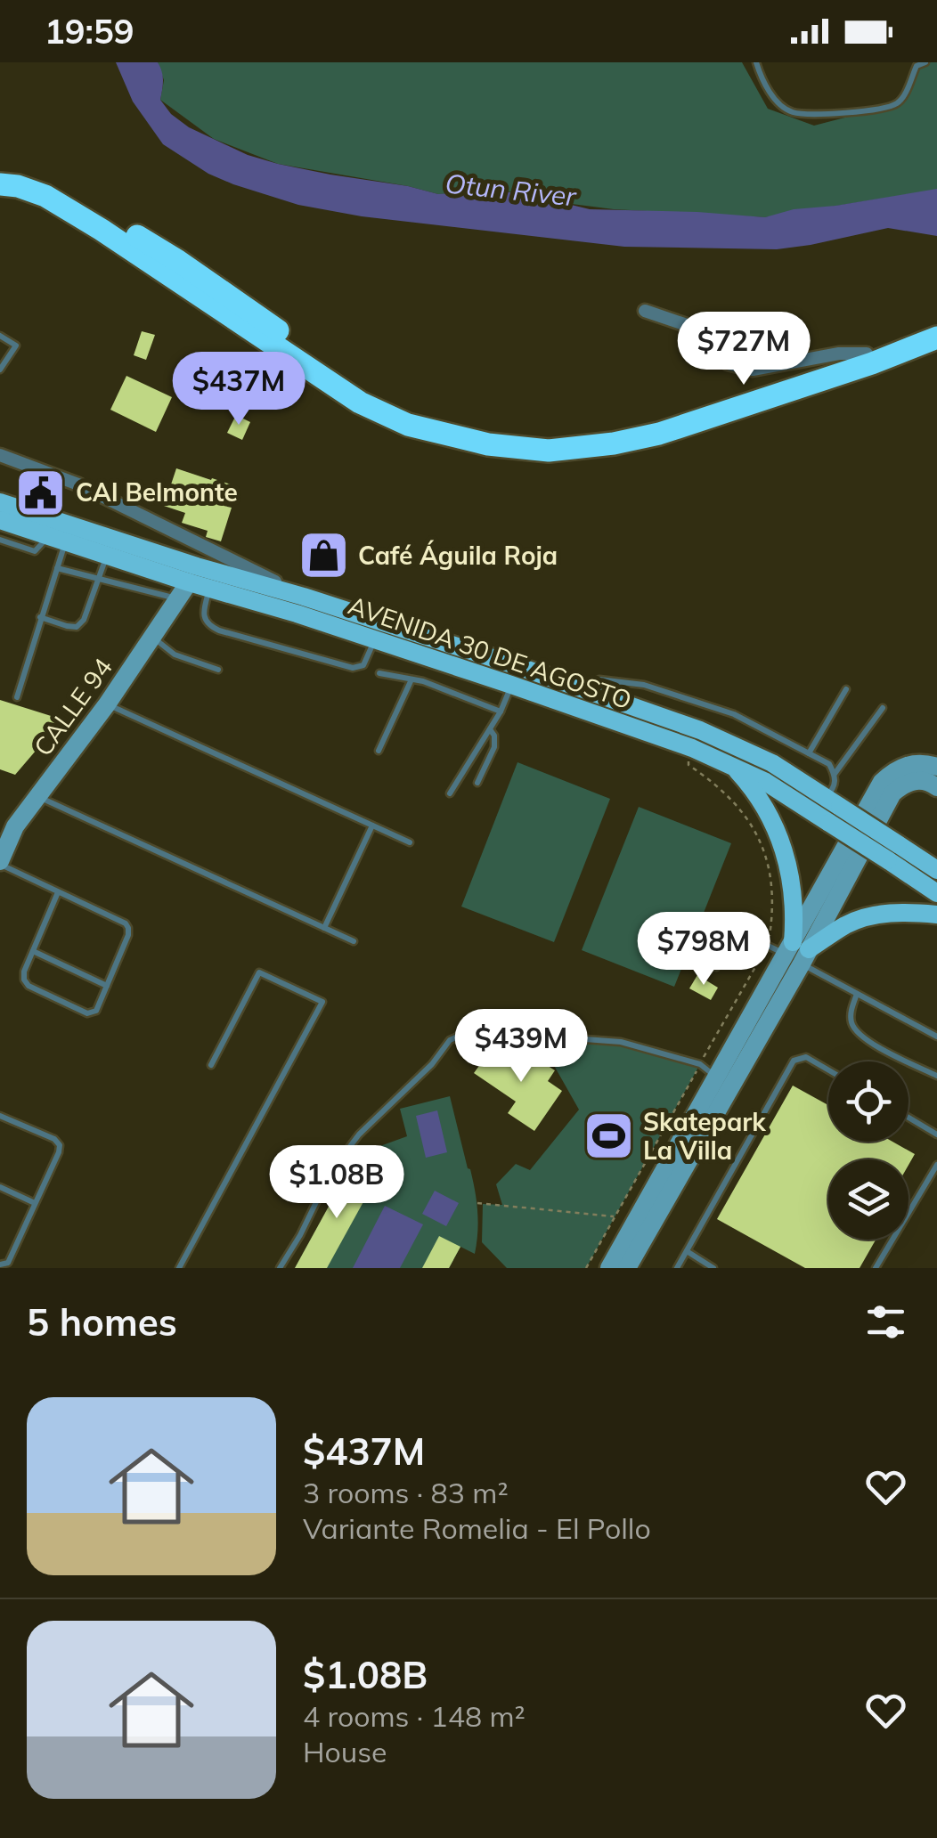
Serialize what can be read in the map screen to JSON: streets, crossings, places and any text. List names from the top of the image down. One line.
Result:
{"streets":{"main road":["AVENIDA 30 DE AGOSTO"],"street":["CALLE 94"]},"crossings":[["AVENIDA 30 DE AGOSTO","CALLE 94"]],"water":["Otun River"],"places":{"public building":["CAI Belmonte"],"shop":["Café Águila Roja"],"sports":["Skatepark La Villa"]},"page":{"status":"19:59","price":["$727M","$437M","$798M","$439M","$1.08B"],"heading":"5 homes","list":[{"name":"$437M","note":"3 rooms · 83 m² · Variante Romelia - El Pollo"},{"name":"$1.08B","note":"4 rooms · 148 m² · House"}]}}
